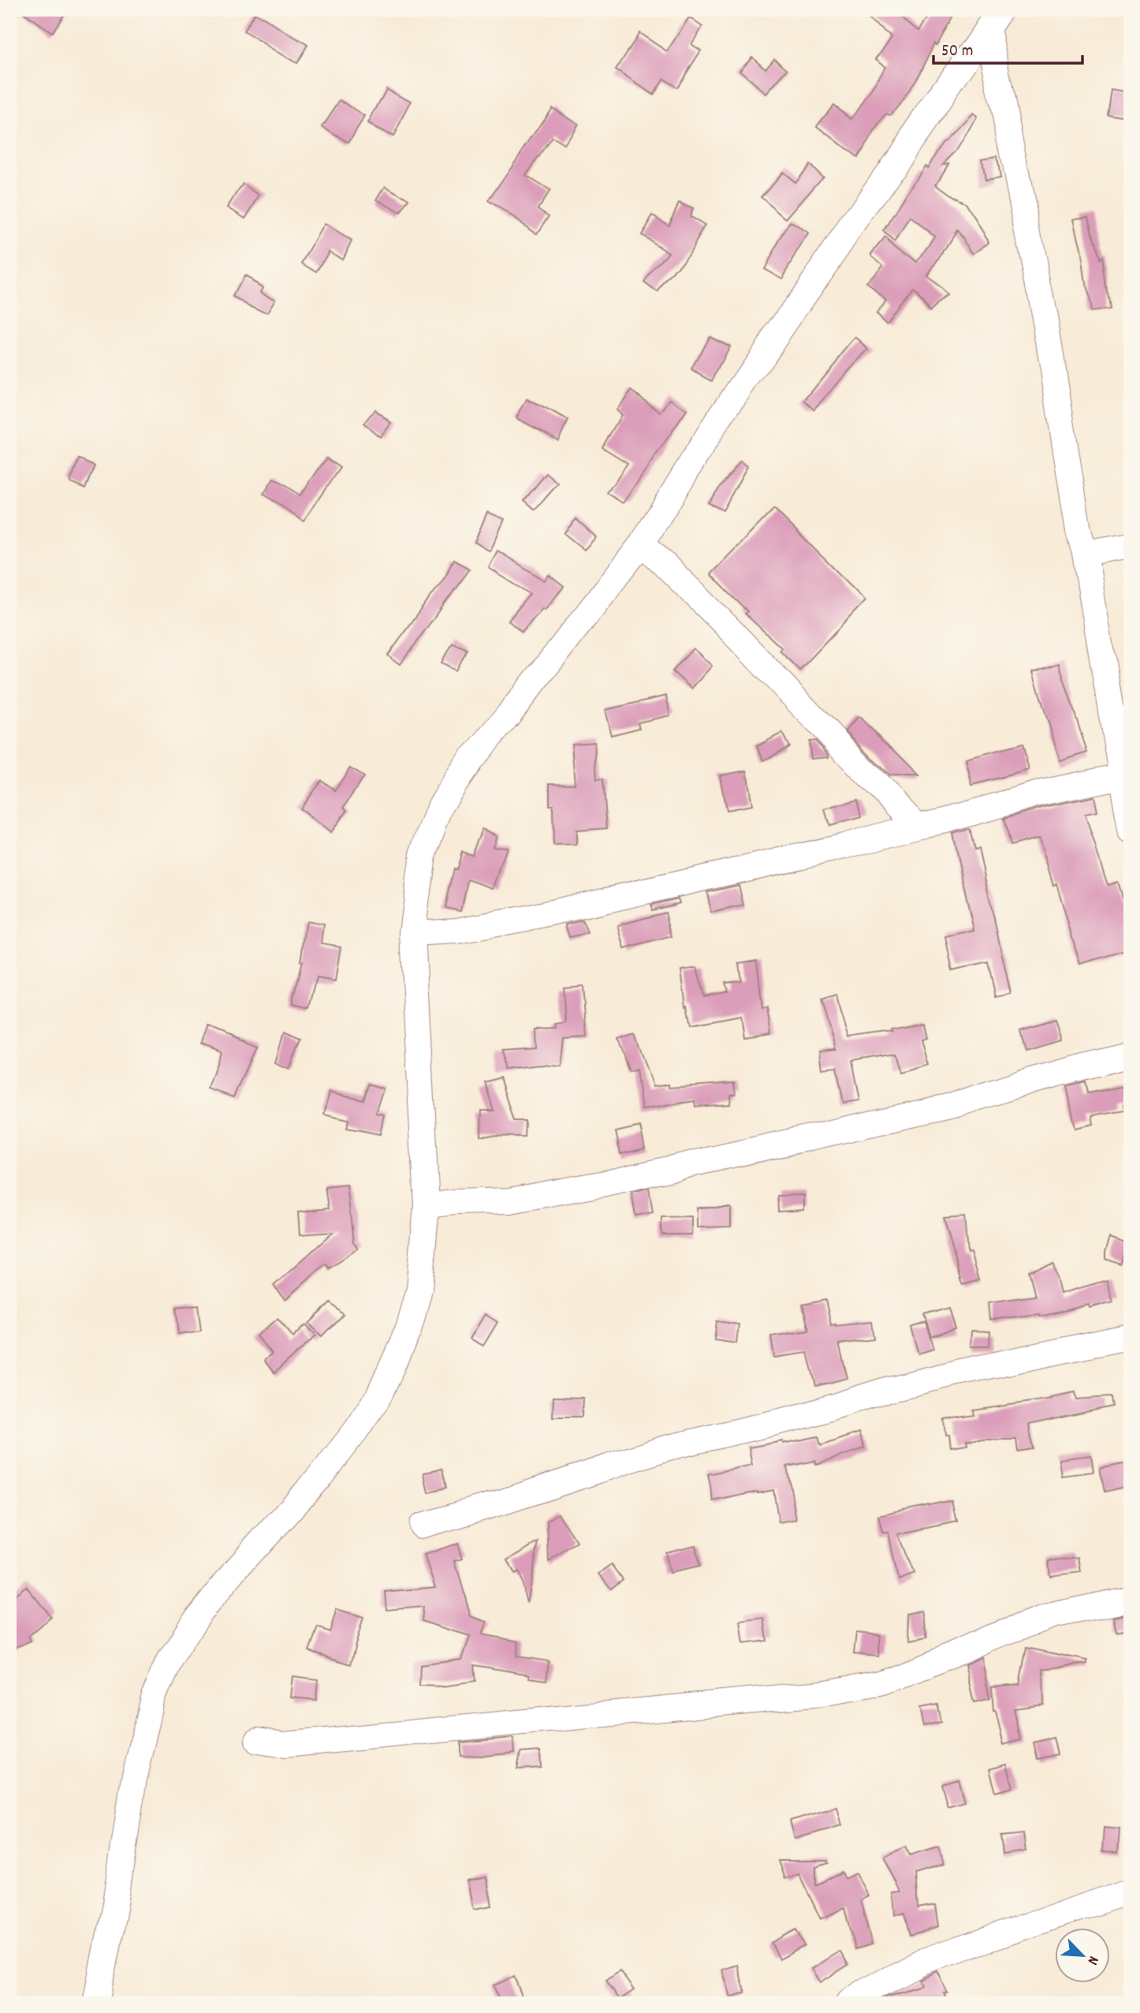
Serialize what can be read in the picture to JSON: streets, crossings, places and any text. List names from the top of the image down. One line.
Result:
{"scale_bar":"50 m","north":"bottom right"}
